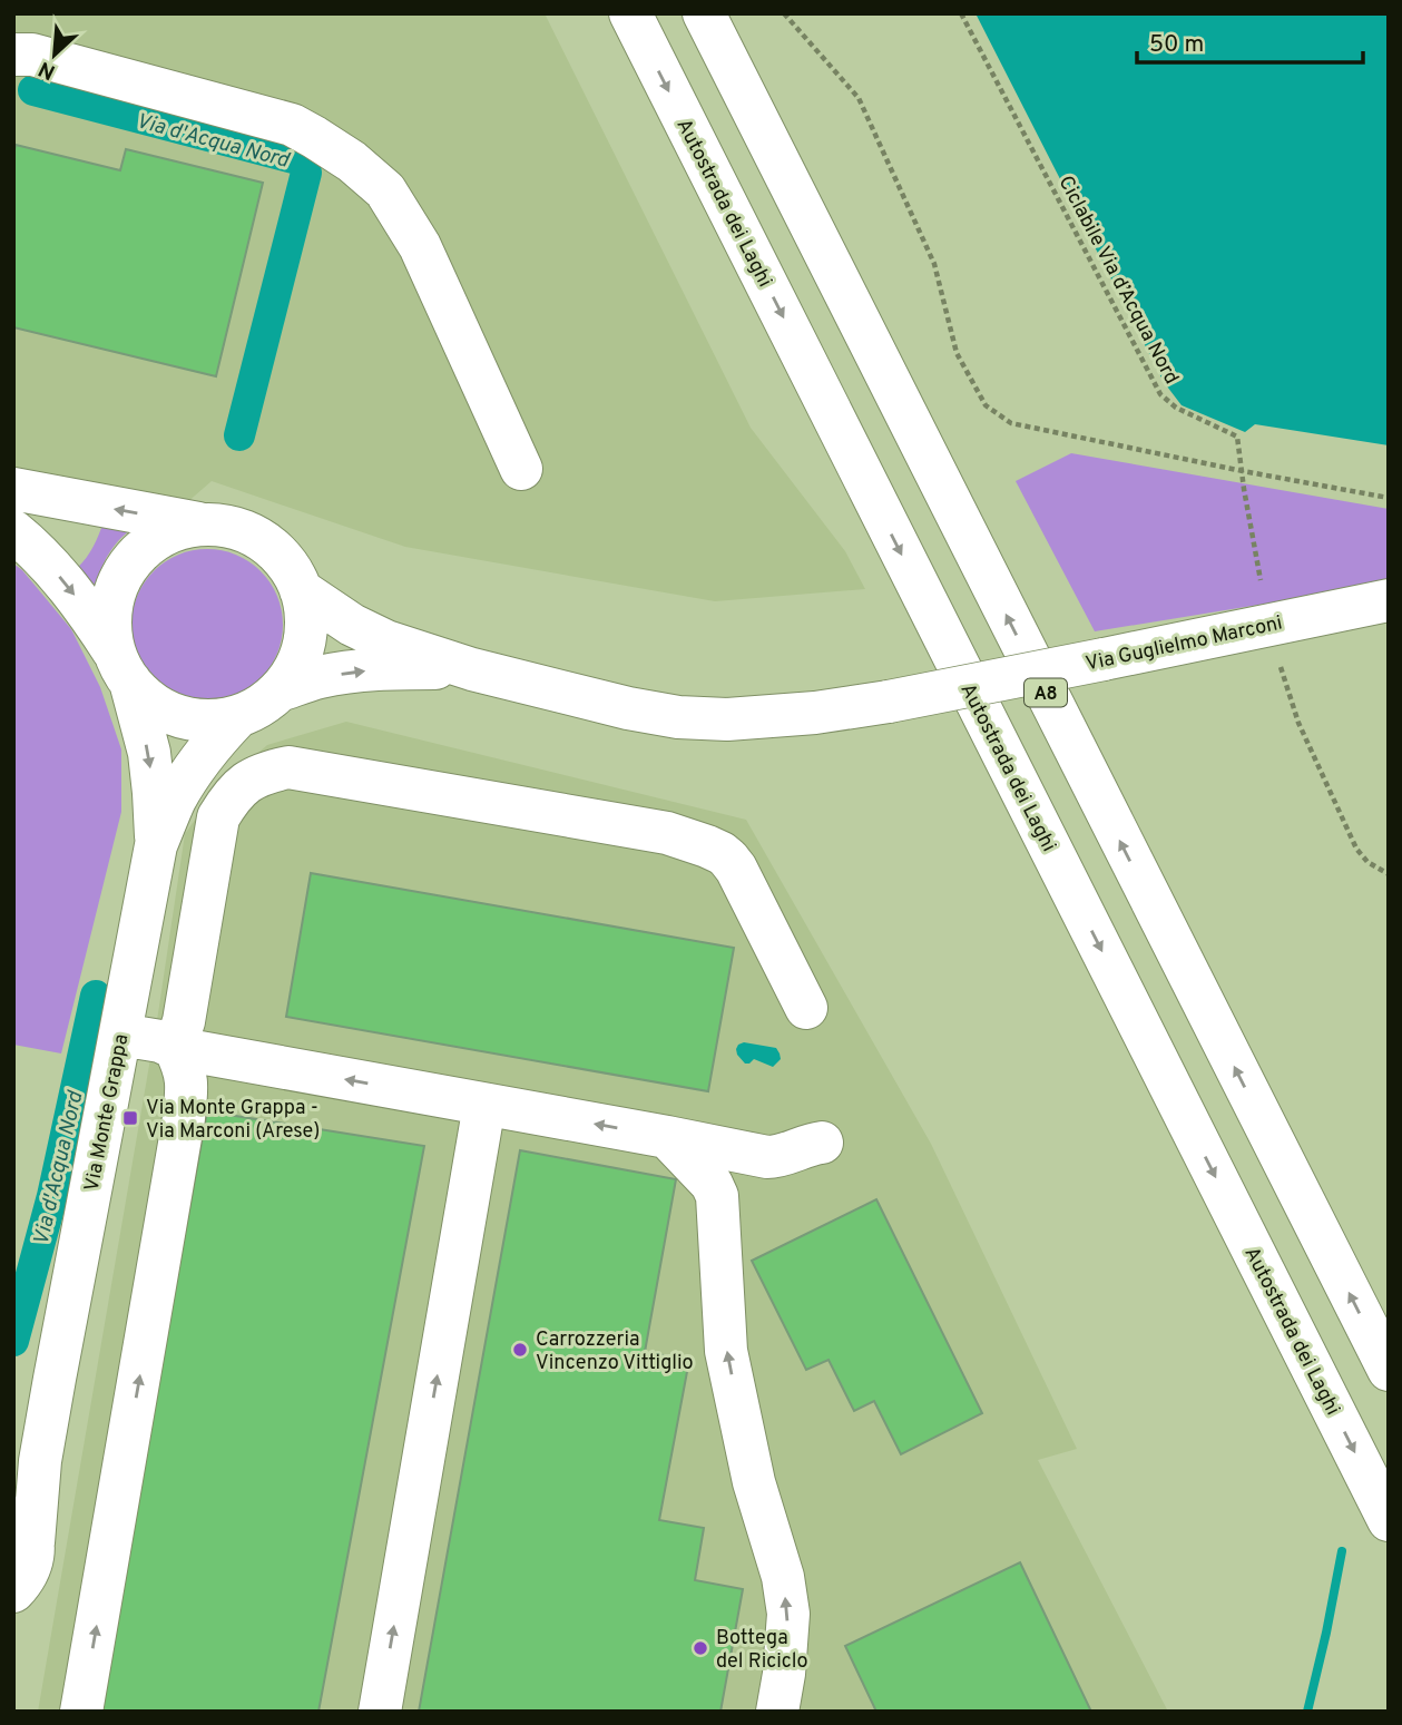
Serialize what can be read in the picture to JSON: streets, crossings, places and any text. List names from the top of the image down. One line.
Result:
{"streets":{"main road":["Autostrada dei Laghi","Via Guglielmo Marconi","A8","Via Monte Grappa"],"path":["Ciclabile Via d’Acqua Nord"]},"crossings":[["Via Guglielmo Marconi","Via Monte Grappa"]],"water":["Via d'Acqua Nord"],"places":{"transit":["Via Monte Grappa - Via Marconi (Arese)"],"other":["Carrozzeria Vincenzo Vittiglio","Bottega del Riciclo"]},"scale_bar":"50 m","north":"bottom left"}
